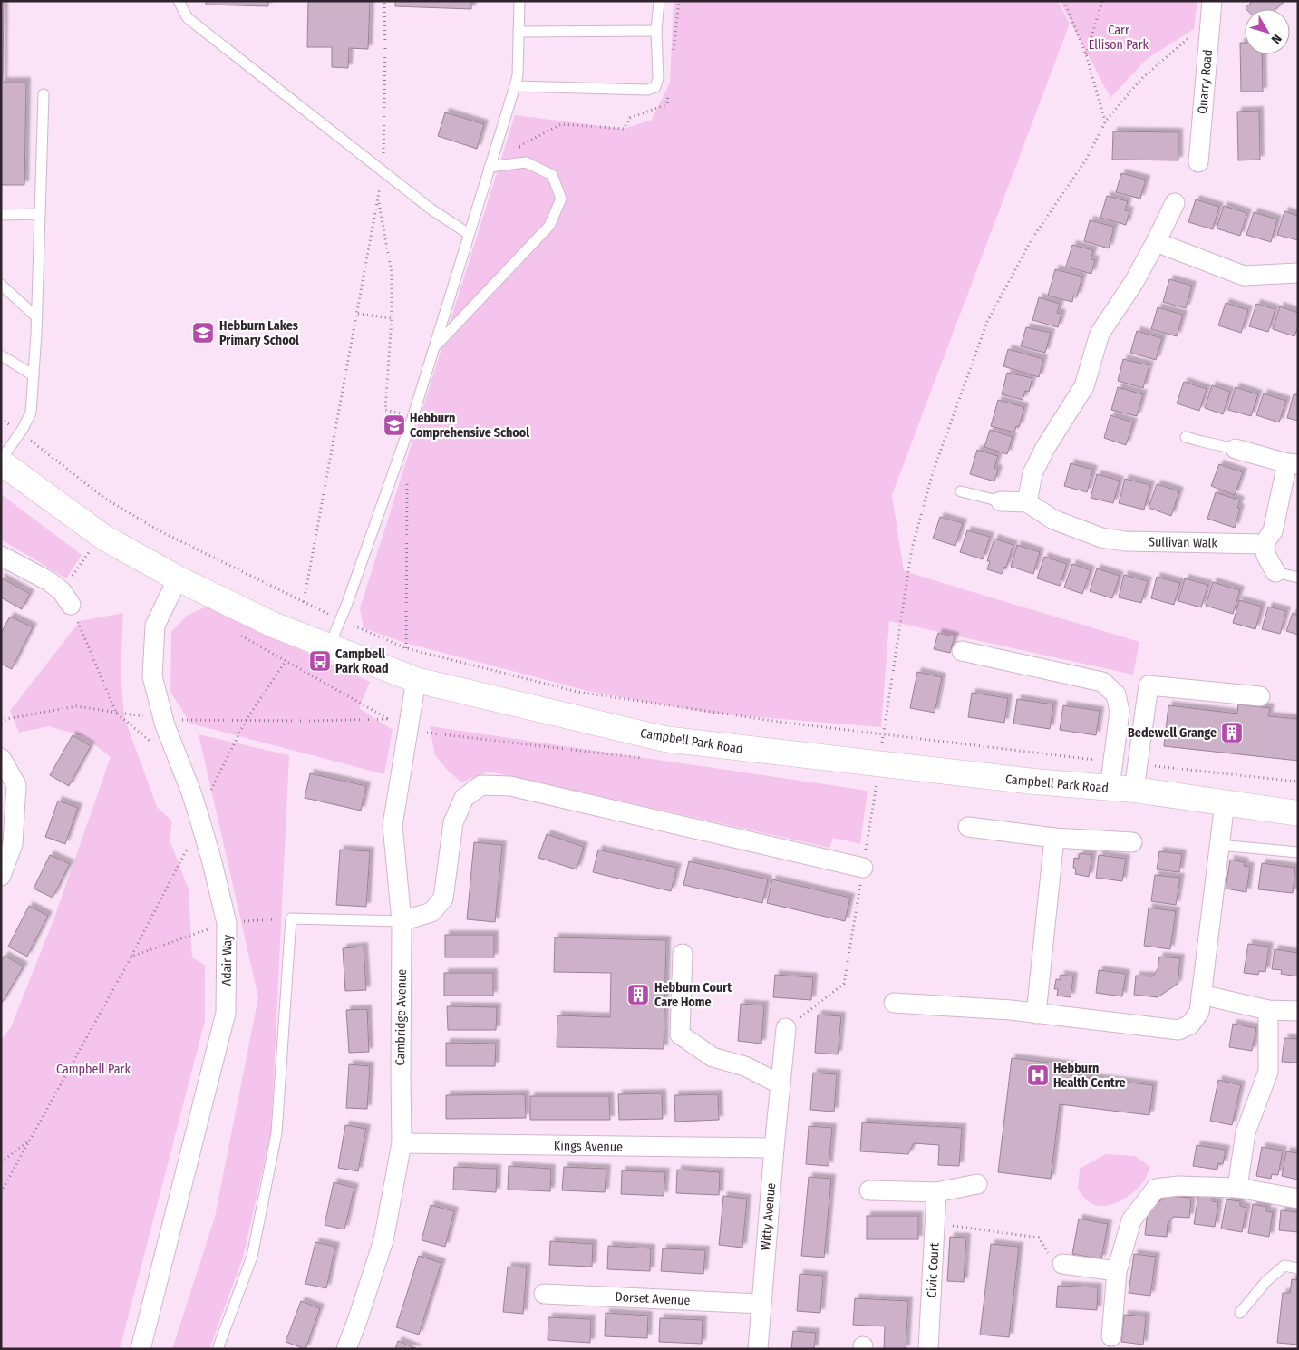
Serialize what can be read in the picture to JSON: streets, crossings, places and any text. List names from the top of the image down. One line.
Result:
{"streets":{"street":["Quarry Road","Sullivan Walk","Campbell Park Road","Adair Way","Cambridge Avenue","Kings Avenue","Witty Avenue","Civic Court","Dorset Avenue"]},"crossings":[["Campbell Park Road","Adair Way"],["Campbell Park Road","Cambridge Avenue"],["Cambridge Avenue","Kings Avenue"],["Kings Avenue","Witty Avenue"],["Witty Avenue","Dorset Avenue"]],"parks":["Carr Ellison Park","Campbell Park"],"places":{"school or university":["Hebburn Lakes Primary School","Hebburn Comprehensive School"],"bus stop":["Campbell Park Road"],"building":["Bedewell Grange","Hebburn Court Care Home"],"hospital":["Hebburn Health Centre"]},"north":"bottom right"}
